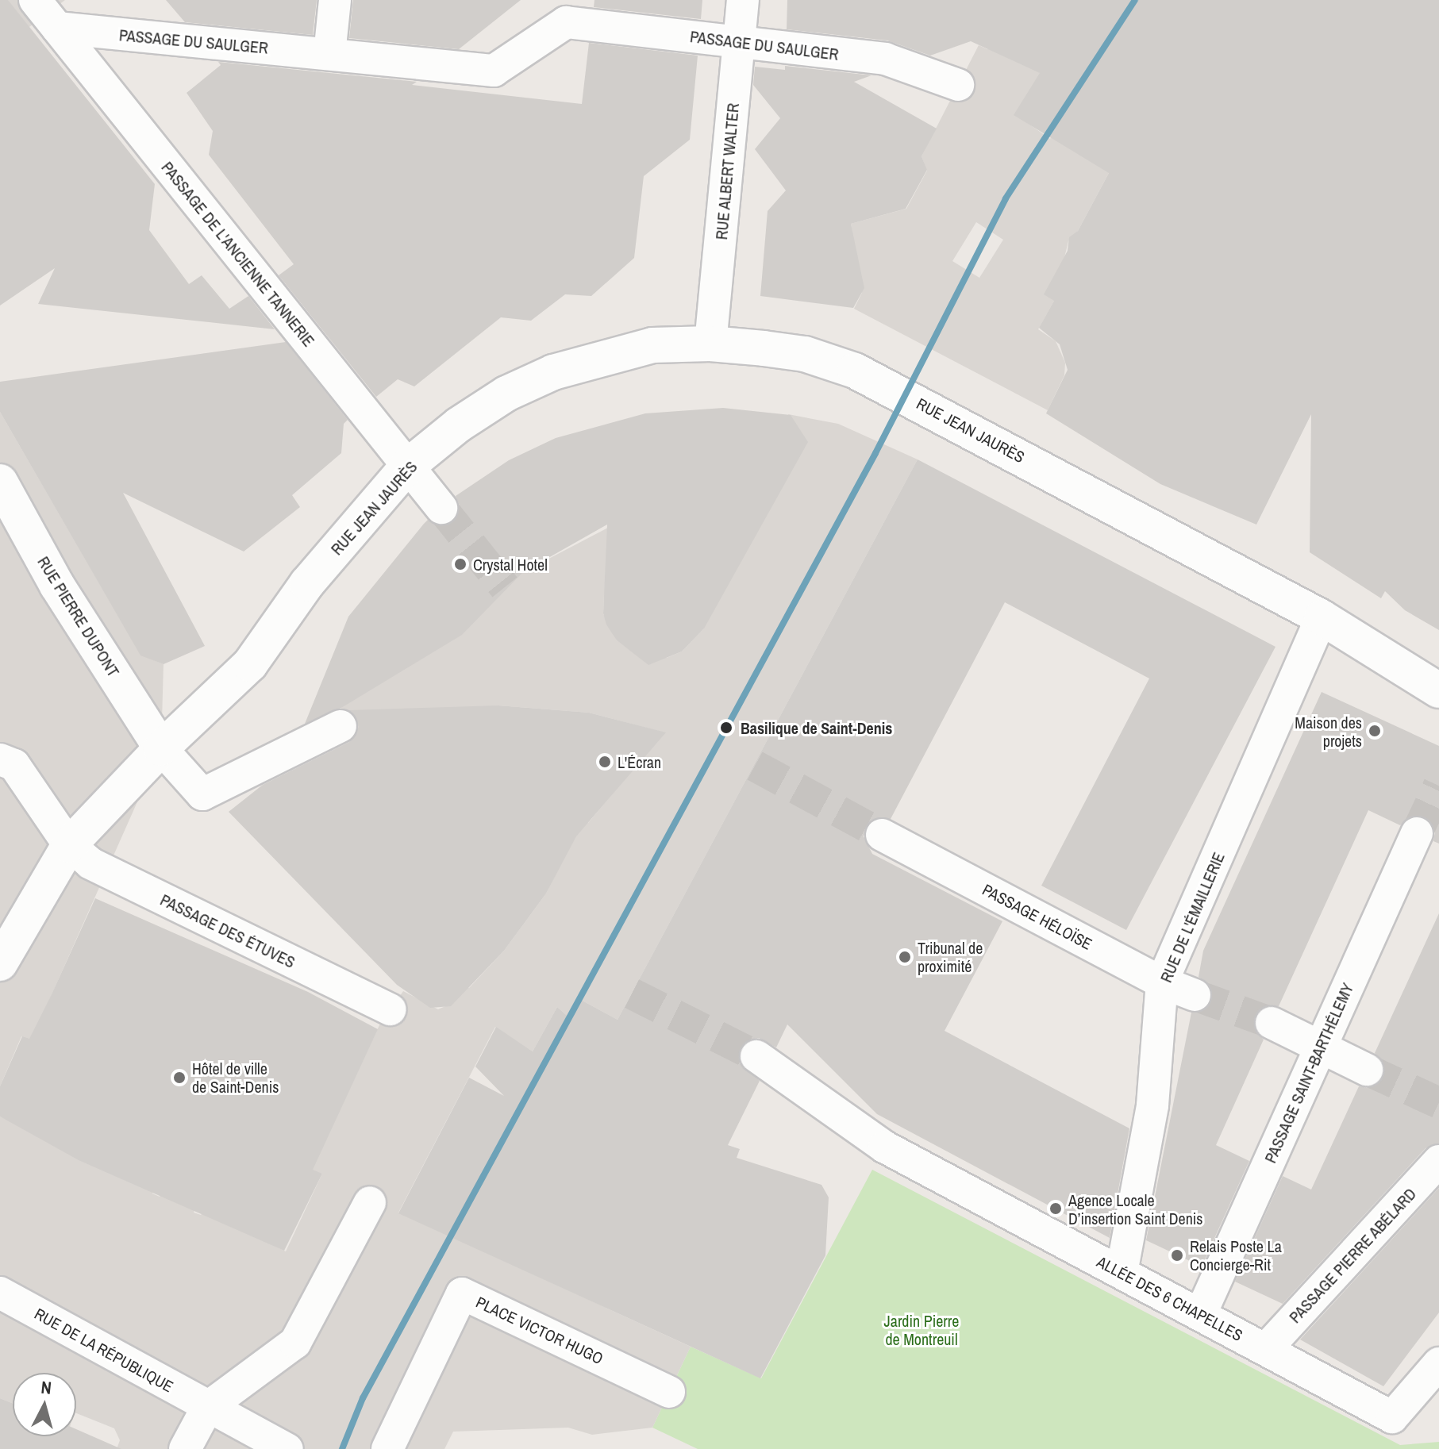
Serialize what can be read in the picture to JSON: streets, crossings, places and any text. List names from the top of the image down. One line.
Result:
{"streets":{"street":["PASSAGE DU SAULGER","RUE ALBERT WALTER","PASSAGE DE L'ANCIENNE TANNERIE","RUE JEAN JAURÈS","RUE PIERRE DUPONT","PASSAGE HÉLOÏSE","RUE DE L'ÉMAILLERIE","PASSAGE DES ÉTUVES","PASSAGE SAINT-BARTHÉLEMY","PASSAGE PIERRE ABÉLARD","ALLÉE DES 6 CHAPELLES","PLACE VICTOR HUGO","RUE DE LA RÉPUBLIQUE"]},"crossings":[["PASSAGE DU SAULGER","RUE ALBERT WALTER"],["PASSAGE DU SAULGER","PASSAGE DE L'ANCIENNE TANNERIE"],["RUE ALBERT WALTER","RUE JEAN JAURÈS"],["PASSAGE DE L'ANCIENNE TANNERIE","RUE JEAN JAURÈS"],["RUE JEAN JAURÈS","RUE PIERRE DUPONT"],["RUE JEAN JAURÈS","RUE DE L'ÉMAILLERIE"],["RUE JEAN JAURÈS","PASSAGE DES ÉTUVES"],["PASSAGE HÉLOÏSE","RUE DE L'ÉMAILLERIE"],["RUE DE L'ÉMAILLERIE","ALLÉE DES 6 CHAPELLES"],["PASSAGE SAINT-BARTHÉLEMY","ALLÉE DES 6 CHAPELLES"],["PASSAGE PIERRE ABÉLARD","ALLÉE DES 6 CHAPELLES"]],"parks":["Jardin Pierre de Montreuil"],"places":["Crystal Hotel","Basilique de Saint-Denis","Maison des projets","L'Écran","Tribunal de proximité","Hôtel de ville de Saint-Denis","Agence Locale D’insertion Saint Denis","Relais Poste La Concierge-Rit"],"north":"top"}
